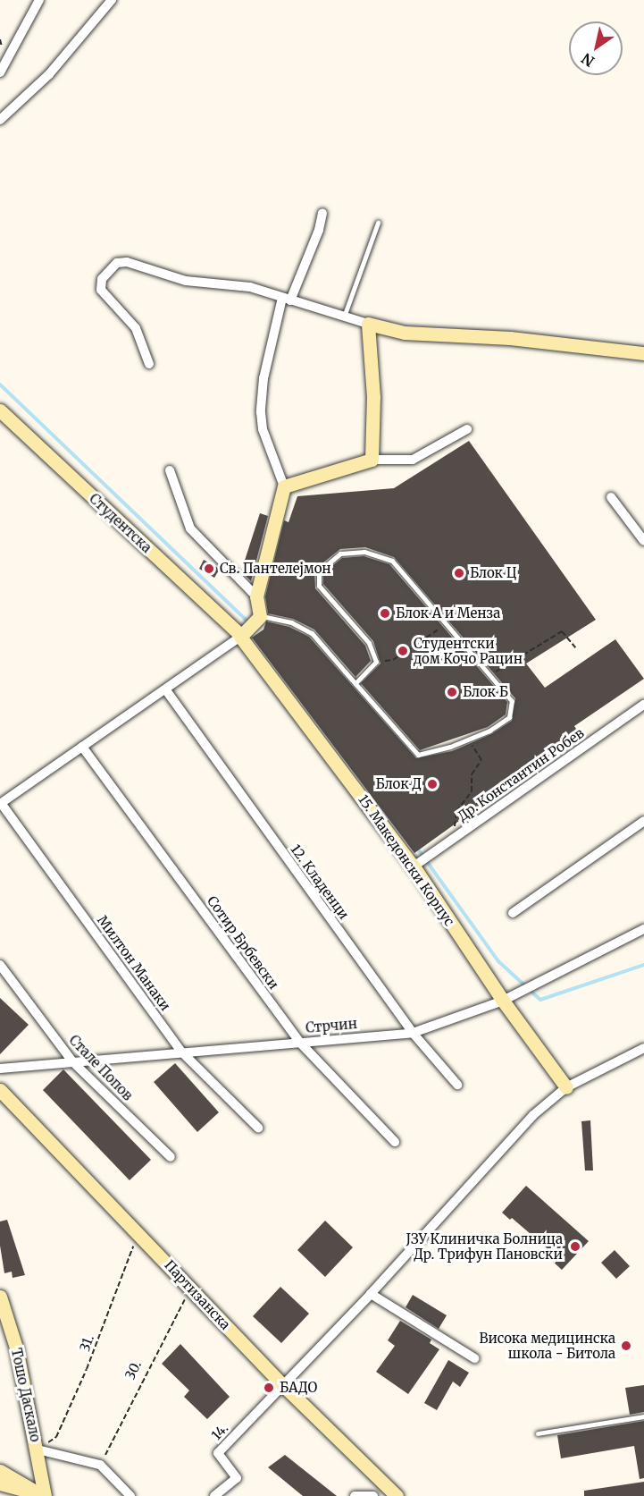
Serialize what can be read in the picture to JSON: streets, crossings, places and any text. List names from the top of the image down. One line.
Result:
{"streets":{"street":["Студентска","Др. Константин Робев","15. Македонски Корпус","12. Кладенци","Сотир Брбевски","Милтон Манаки","Стрчин","Стале Попов","Партизанска","Тошо Даскало","14."],"path":["31.","30."]},"crossings":[["Студентска","15. Македонски Корпус"],["Др. Константин Робев","15. Македонски Корпус"],["15. Македонски Корпус","Стрчин"],["12. Кладенци","Стрчин"],["Сотир Брбевски","Стрчин"],["Милтон Манаки","Стрчин"],["Стрчин","Стале Попов"],["Партизанска","31."],["Партизанска","30."],["Партизанска","14."],["31.","Тошо Даскало"]],"places":["Св. Пантелејмон","Блок Ц","Блок А и Менза","Студентски дом Кочо Рацин","Блок Б","Блок Д","ЈЗУ Клиничка Болница Др. Трифун Пановски","Висока медицинска школа - Битола","БАДО"],"north":"bottom left"}
